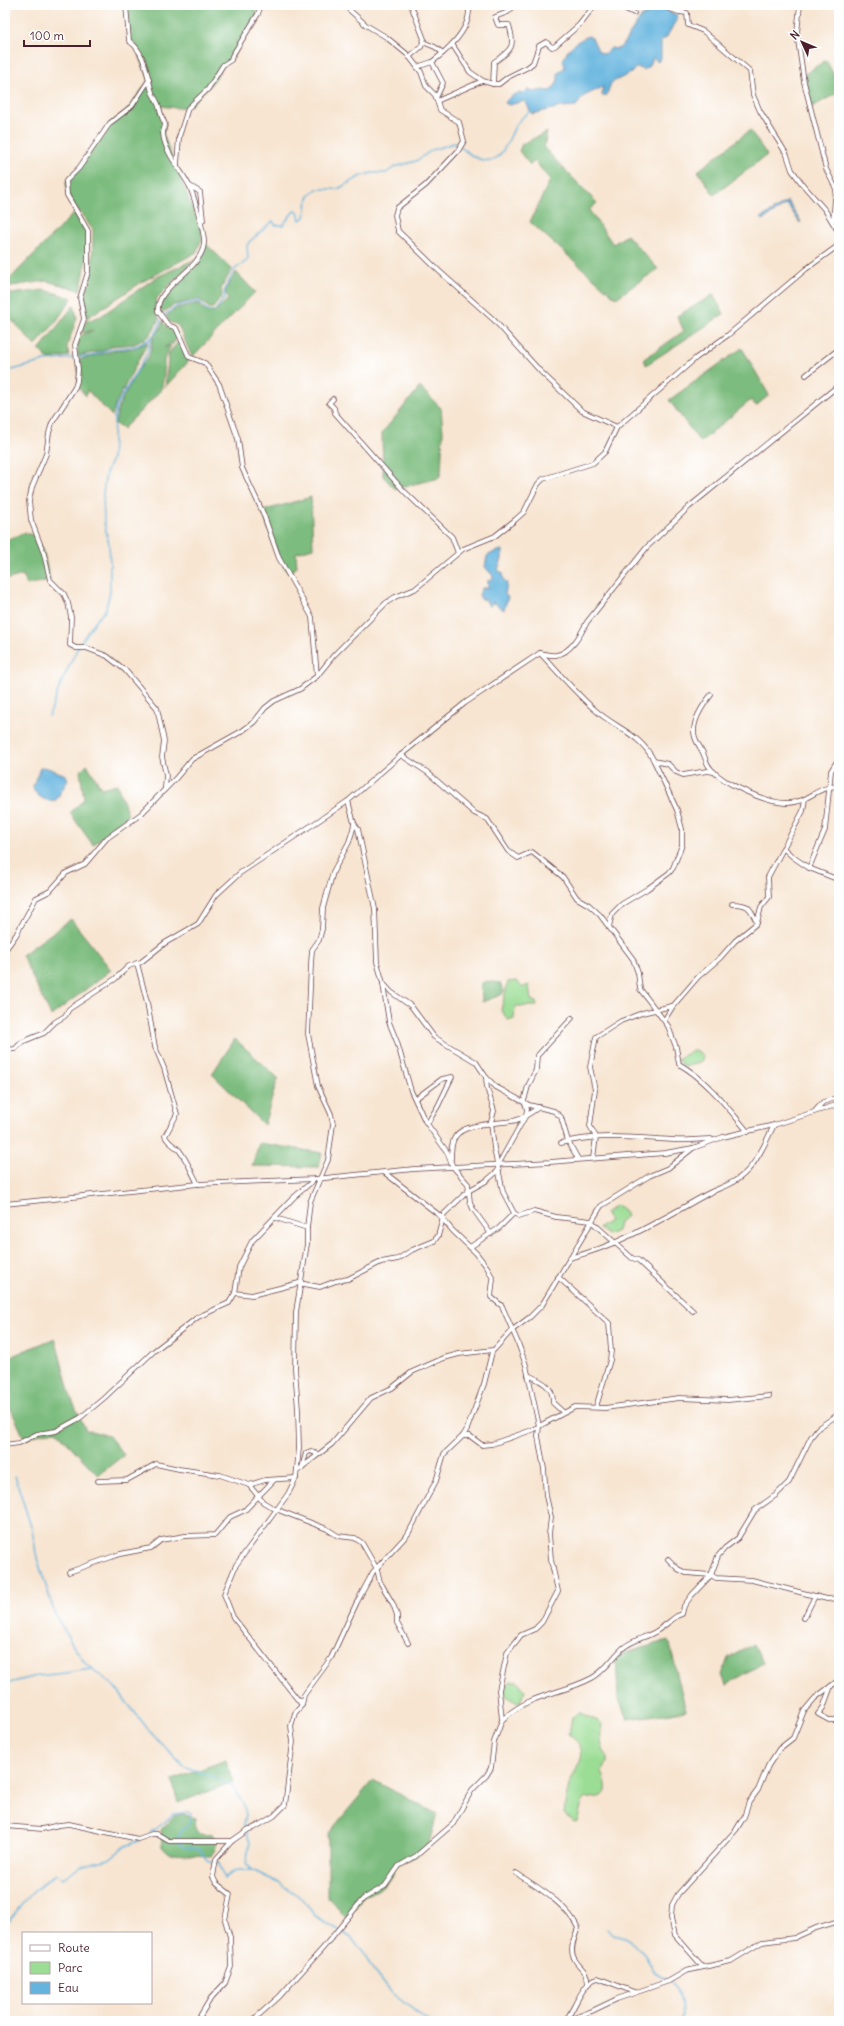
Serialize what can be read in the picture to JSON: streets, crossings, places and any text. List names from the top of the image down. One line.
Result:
{"legend":["Route","Parc","Eau"],"scale_bar":"100 m","north":"top left"}
